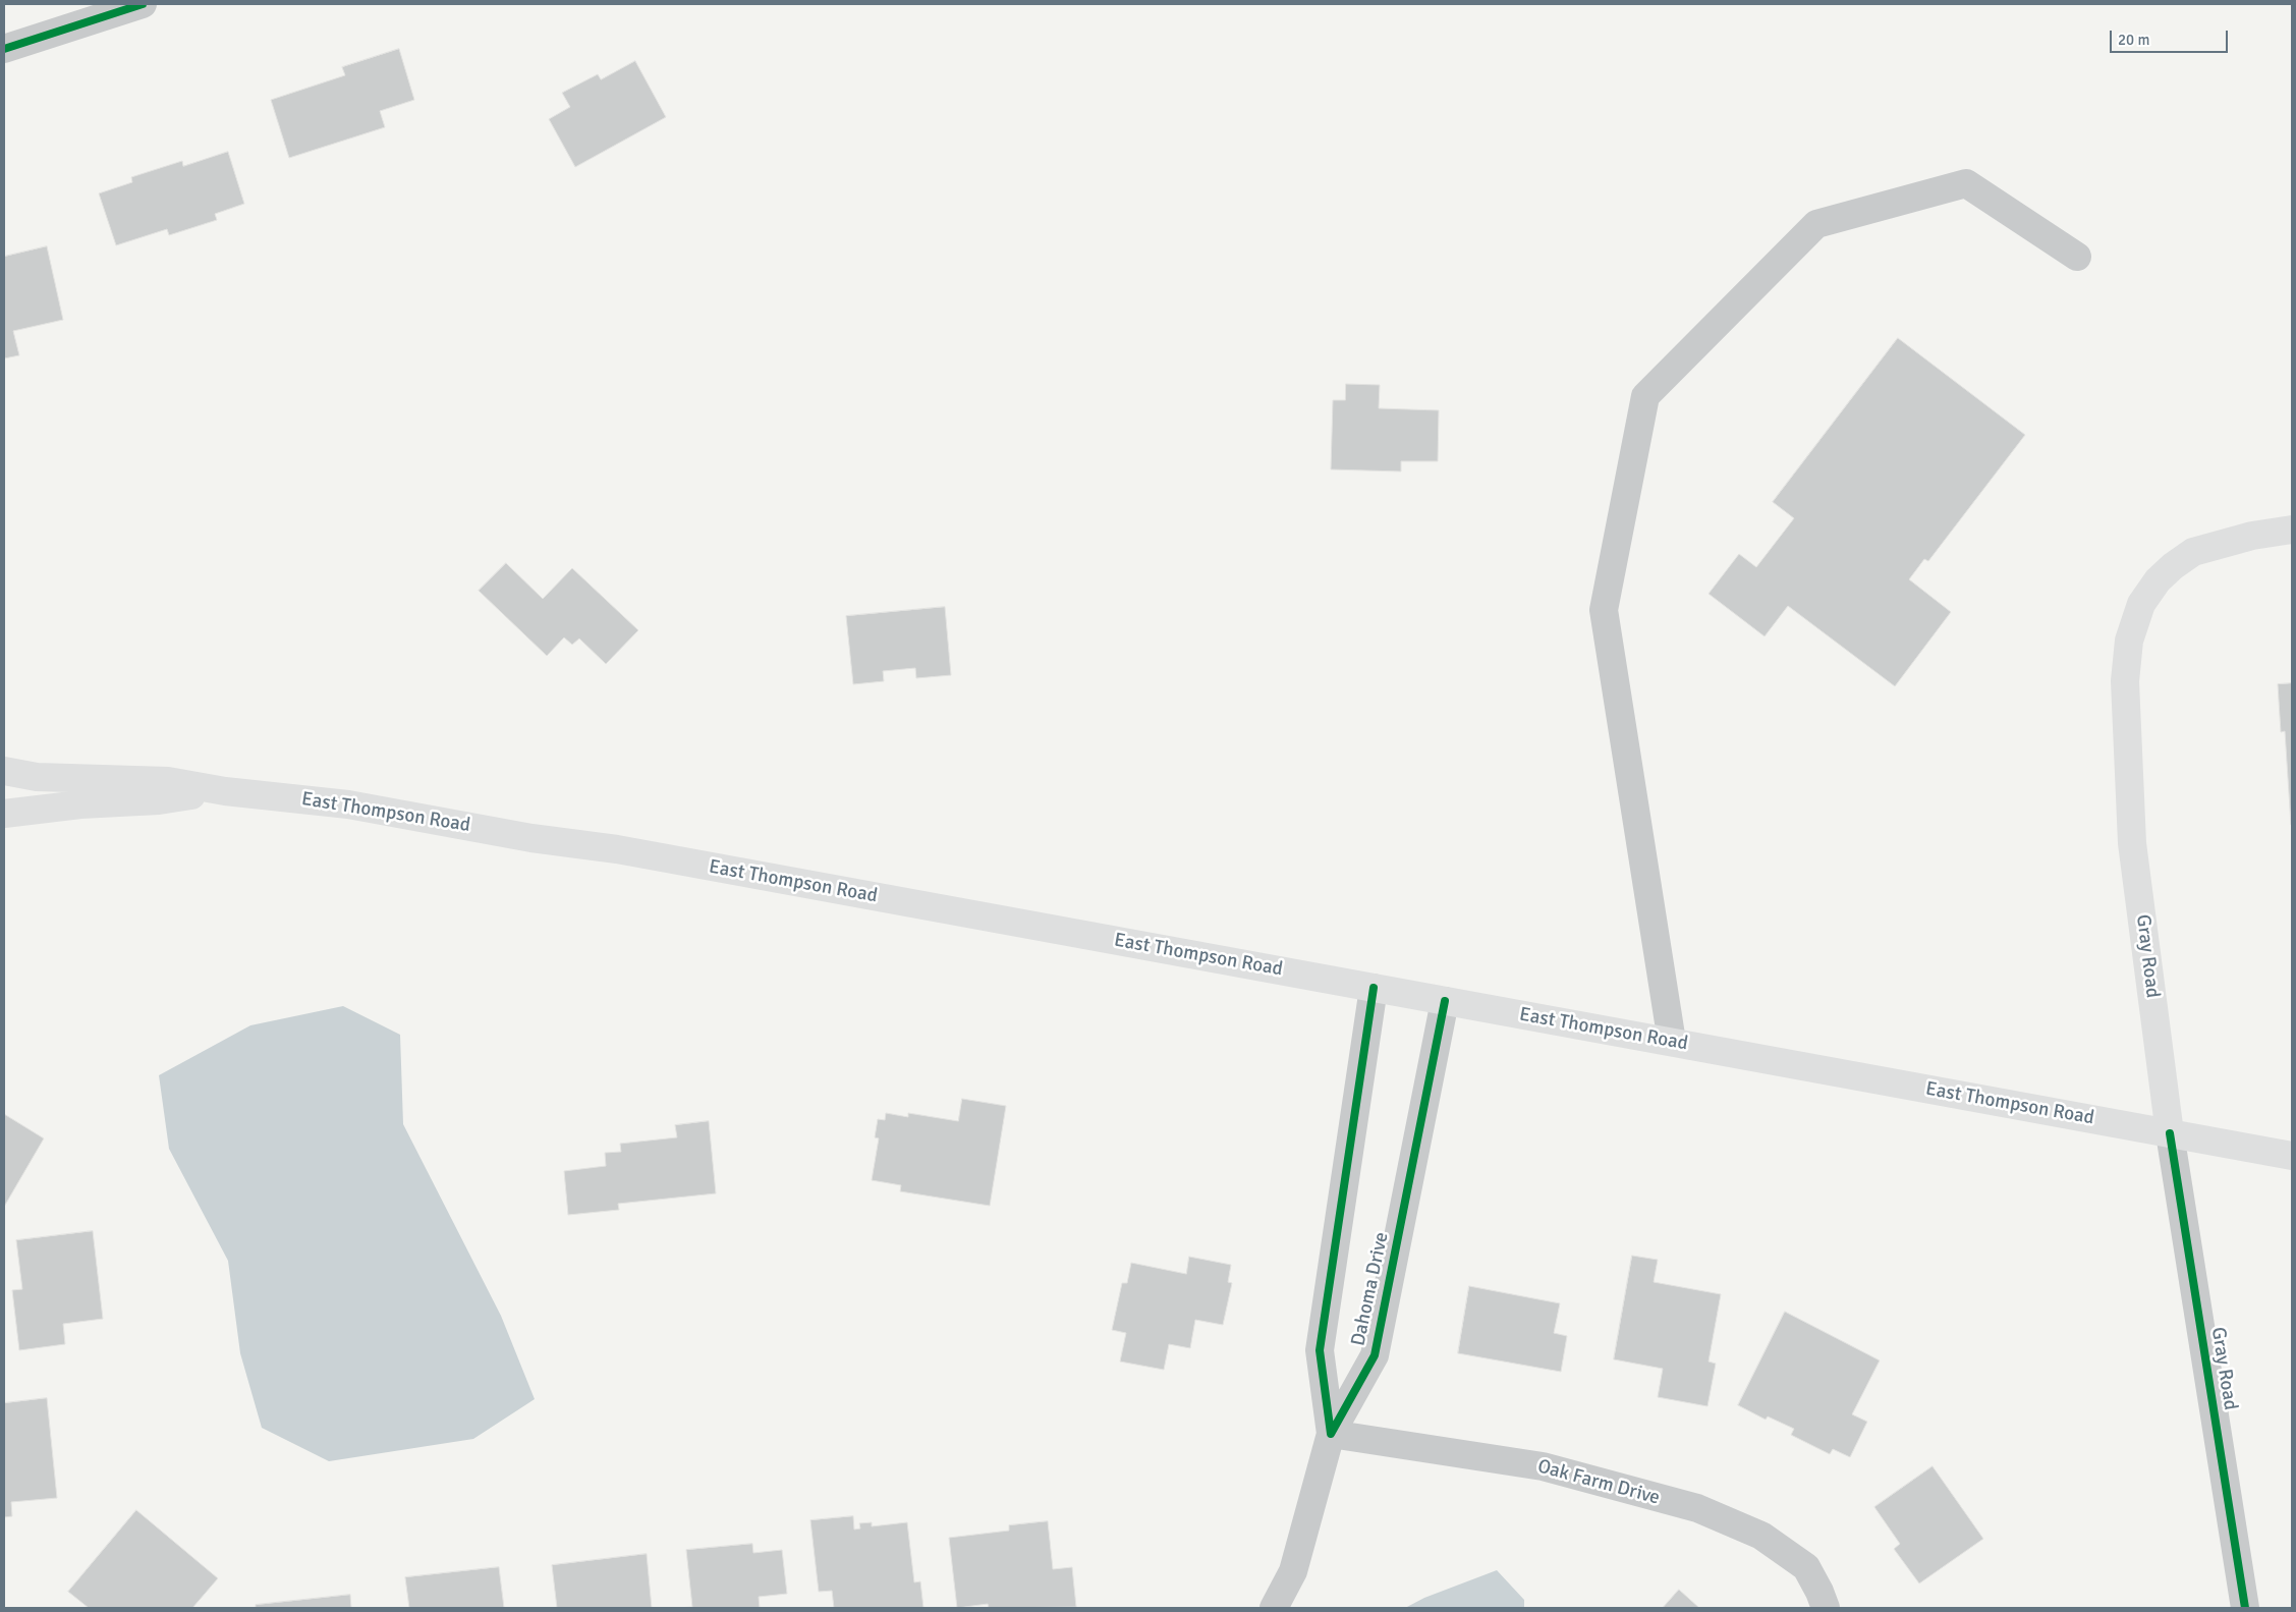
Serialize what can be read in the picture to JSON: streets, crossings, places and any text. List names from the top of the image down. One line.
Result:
{"streets":{"main road":["East Thompson Road","Gray Road"],"street":["Dahoma Drive","Oak Farm Drive"]},"crossings":[["East Thompson Road","Gray Road"],["East Thompson Road","Dahoma Drive"],["Dahoma Drive","Oak Farm Drive"]],"scale_bar":"20 m"}
